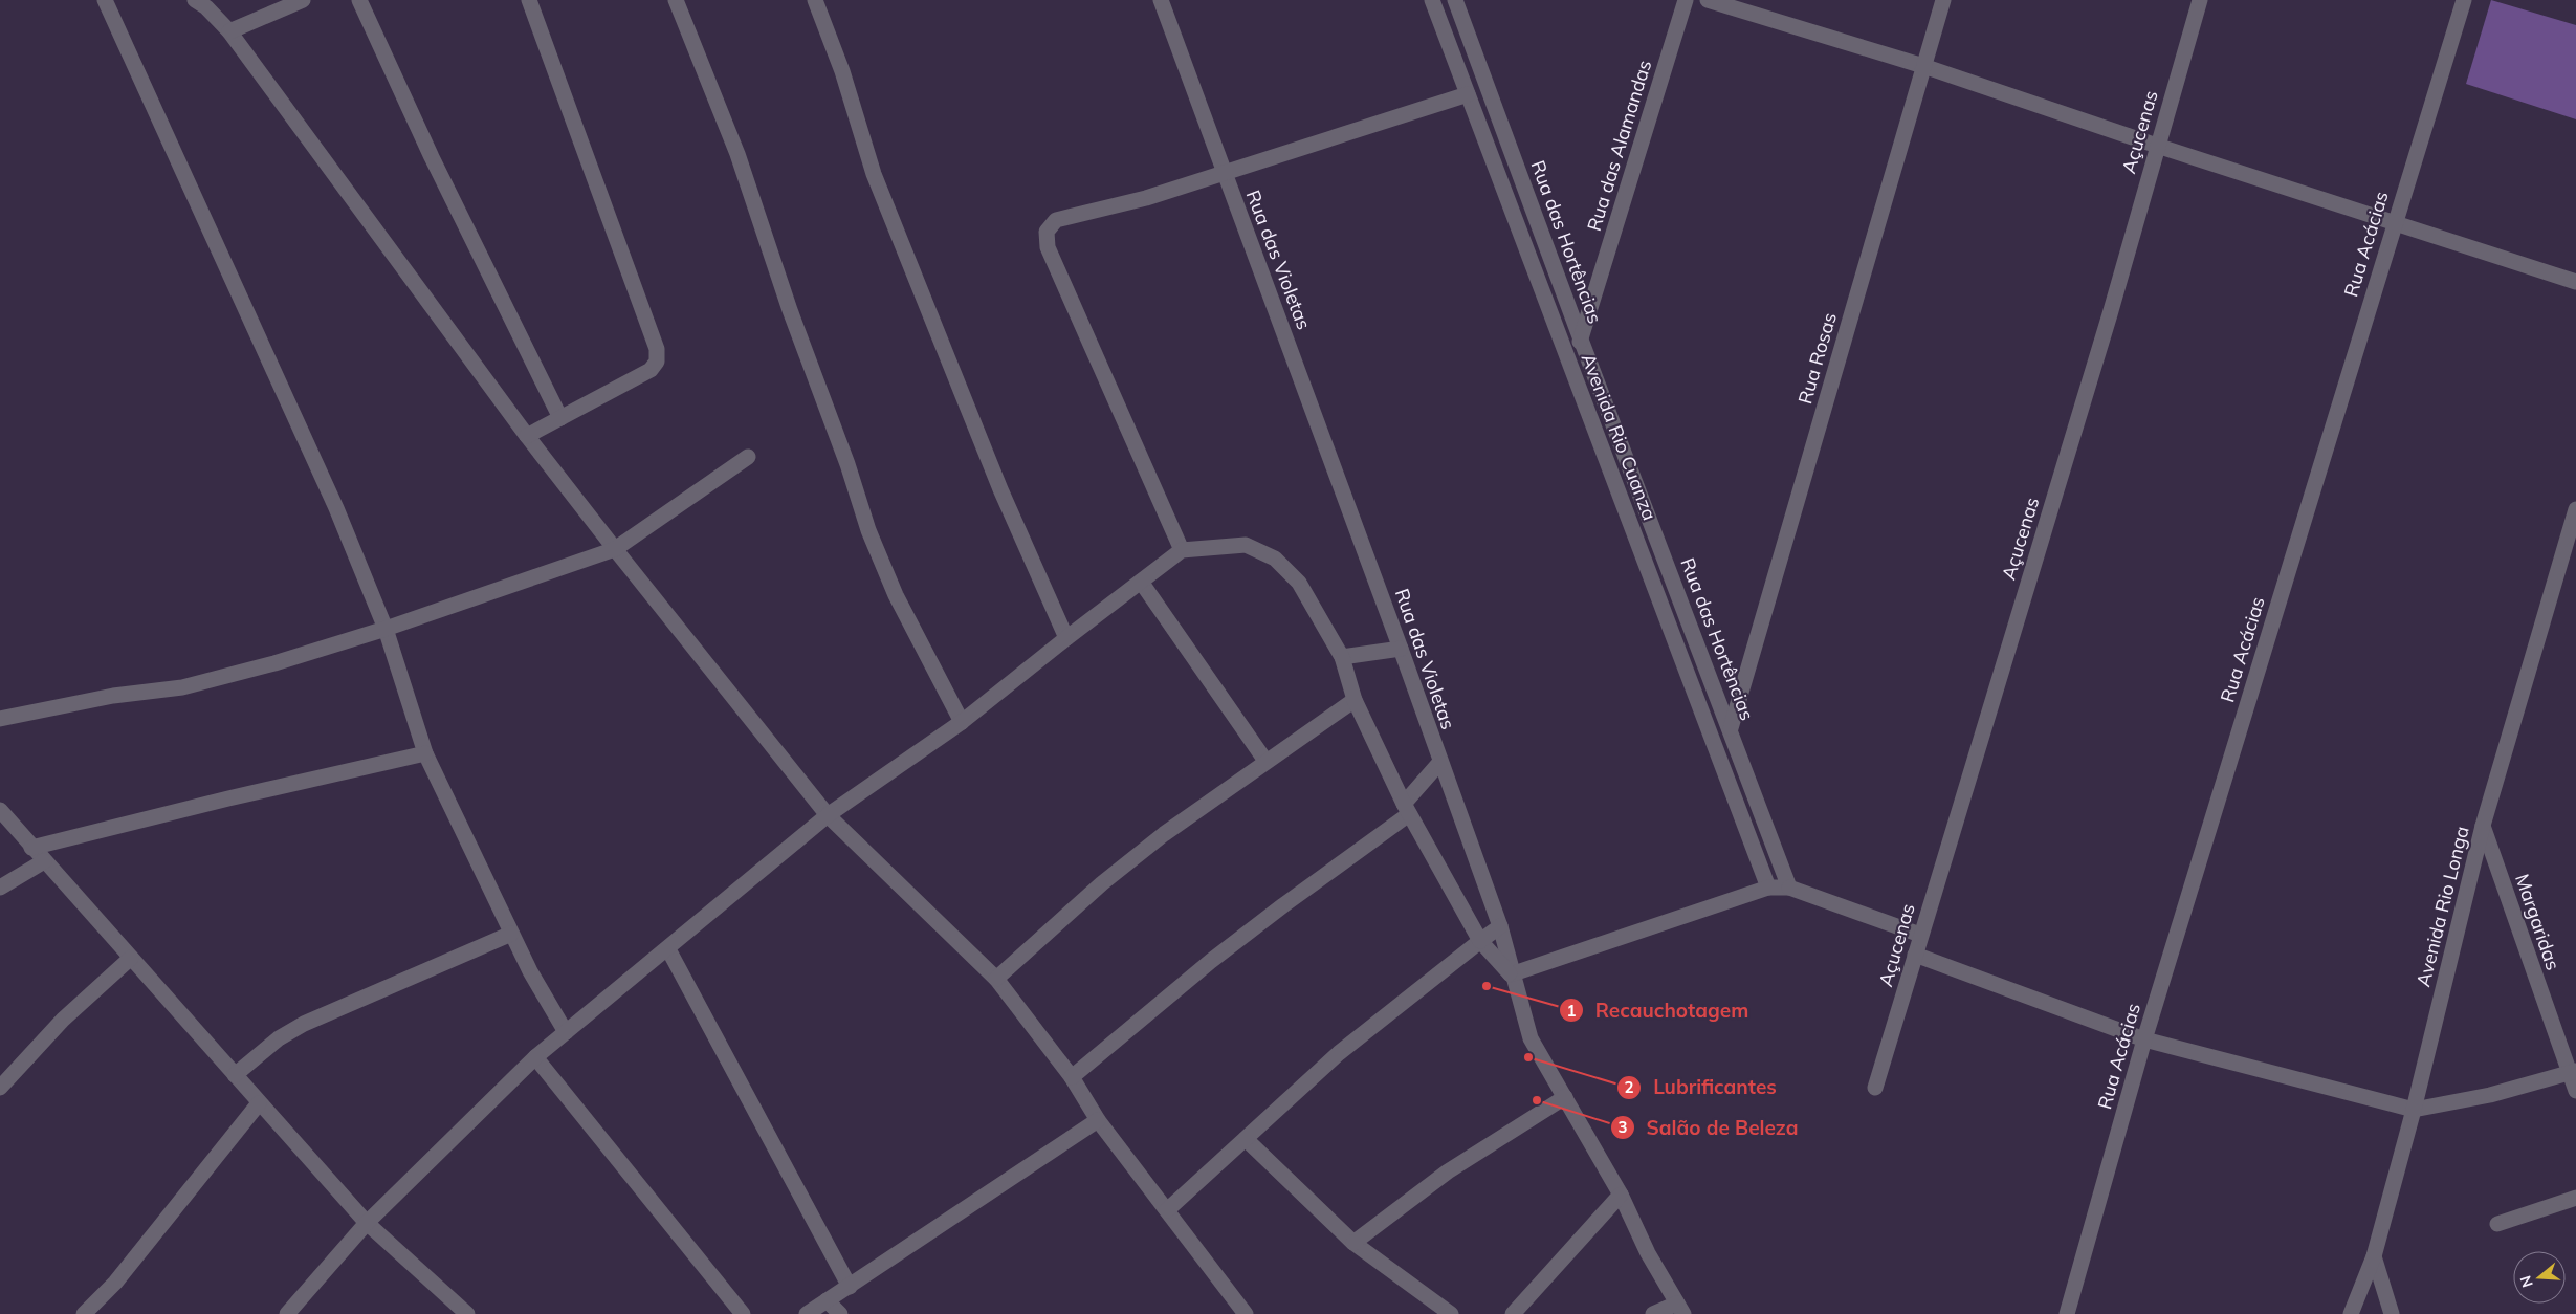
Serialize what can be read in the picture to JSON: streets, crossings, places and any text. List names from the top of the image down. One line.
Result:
{"streets":{"street":["Açucenas","Rua das Alamandas","Rua das Hortências","Rua Acácias","Rua das Violetas","Rua Rosas","Avenida Rio Cuanza","Avenida Rio Longa","Margaridas"]},"crossings":[["Rua das Alamandas","Rua das Hortências"],["Rua das Alamandas","Avenida Rio Cuanza"],["Rua das Hortências","Rua Rosas"],["Avenida Rio Longa","Margaridas"]],"places":["Recauchotagem","Lubrificantes","Salão de Beleza"],"north":"left"}
